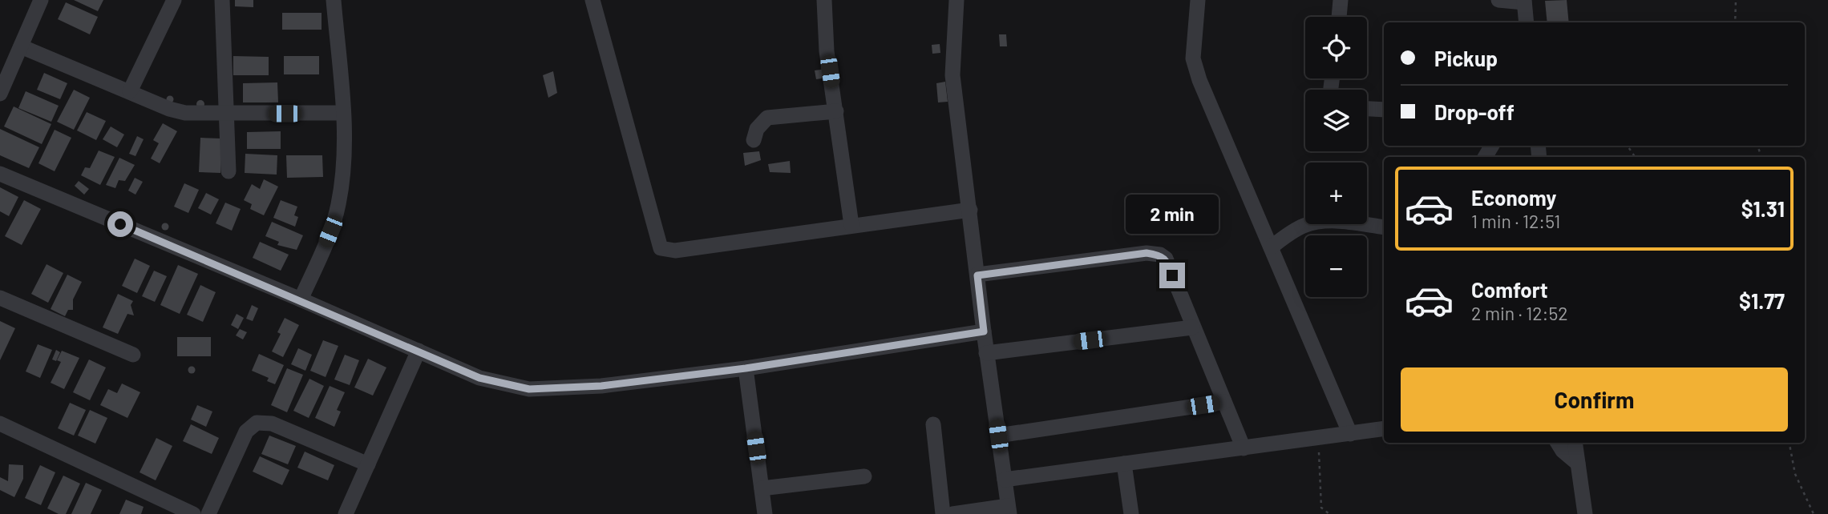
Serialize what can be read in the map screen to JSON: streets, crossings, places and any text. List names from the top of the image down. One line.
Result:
{"page":{"map_buttons":["+","−"],"banner":["Pickup","Drop-off"],"list":[{"name":"Economy","note":"1 min · 12:51","value":"$1.31"},{"name":"Comfort","note":"2 min · 12:52","value":"$1.77"}],"bubble":"2 min","buttons":"Confirm"}}
